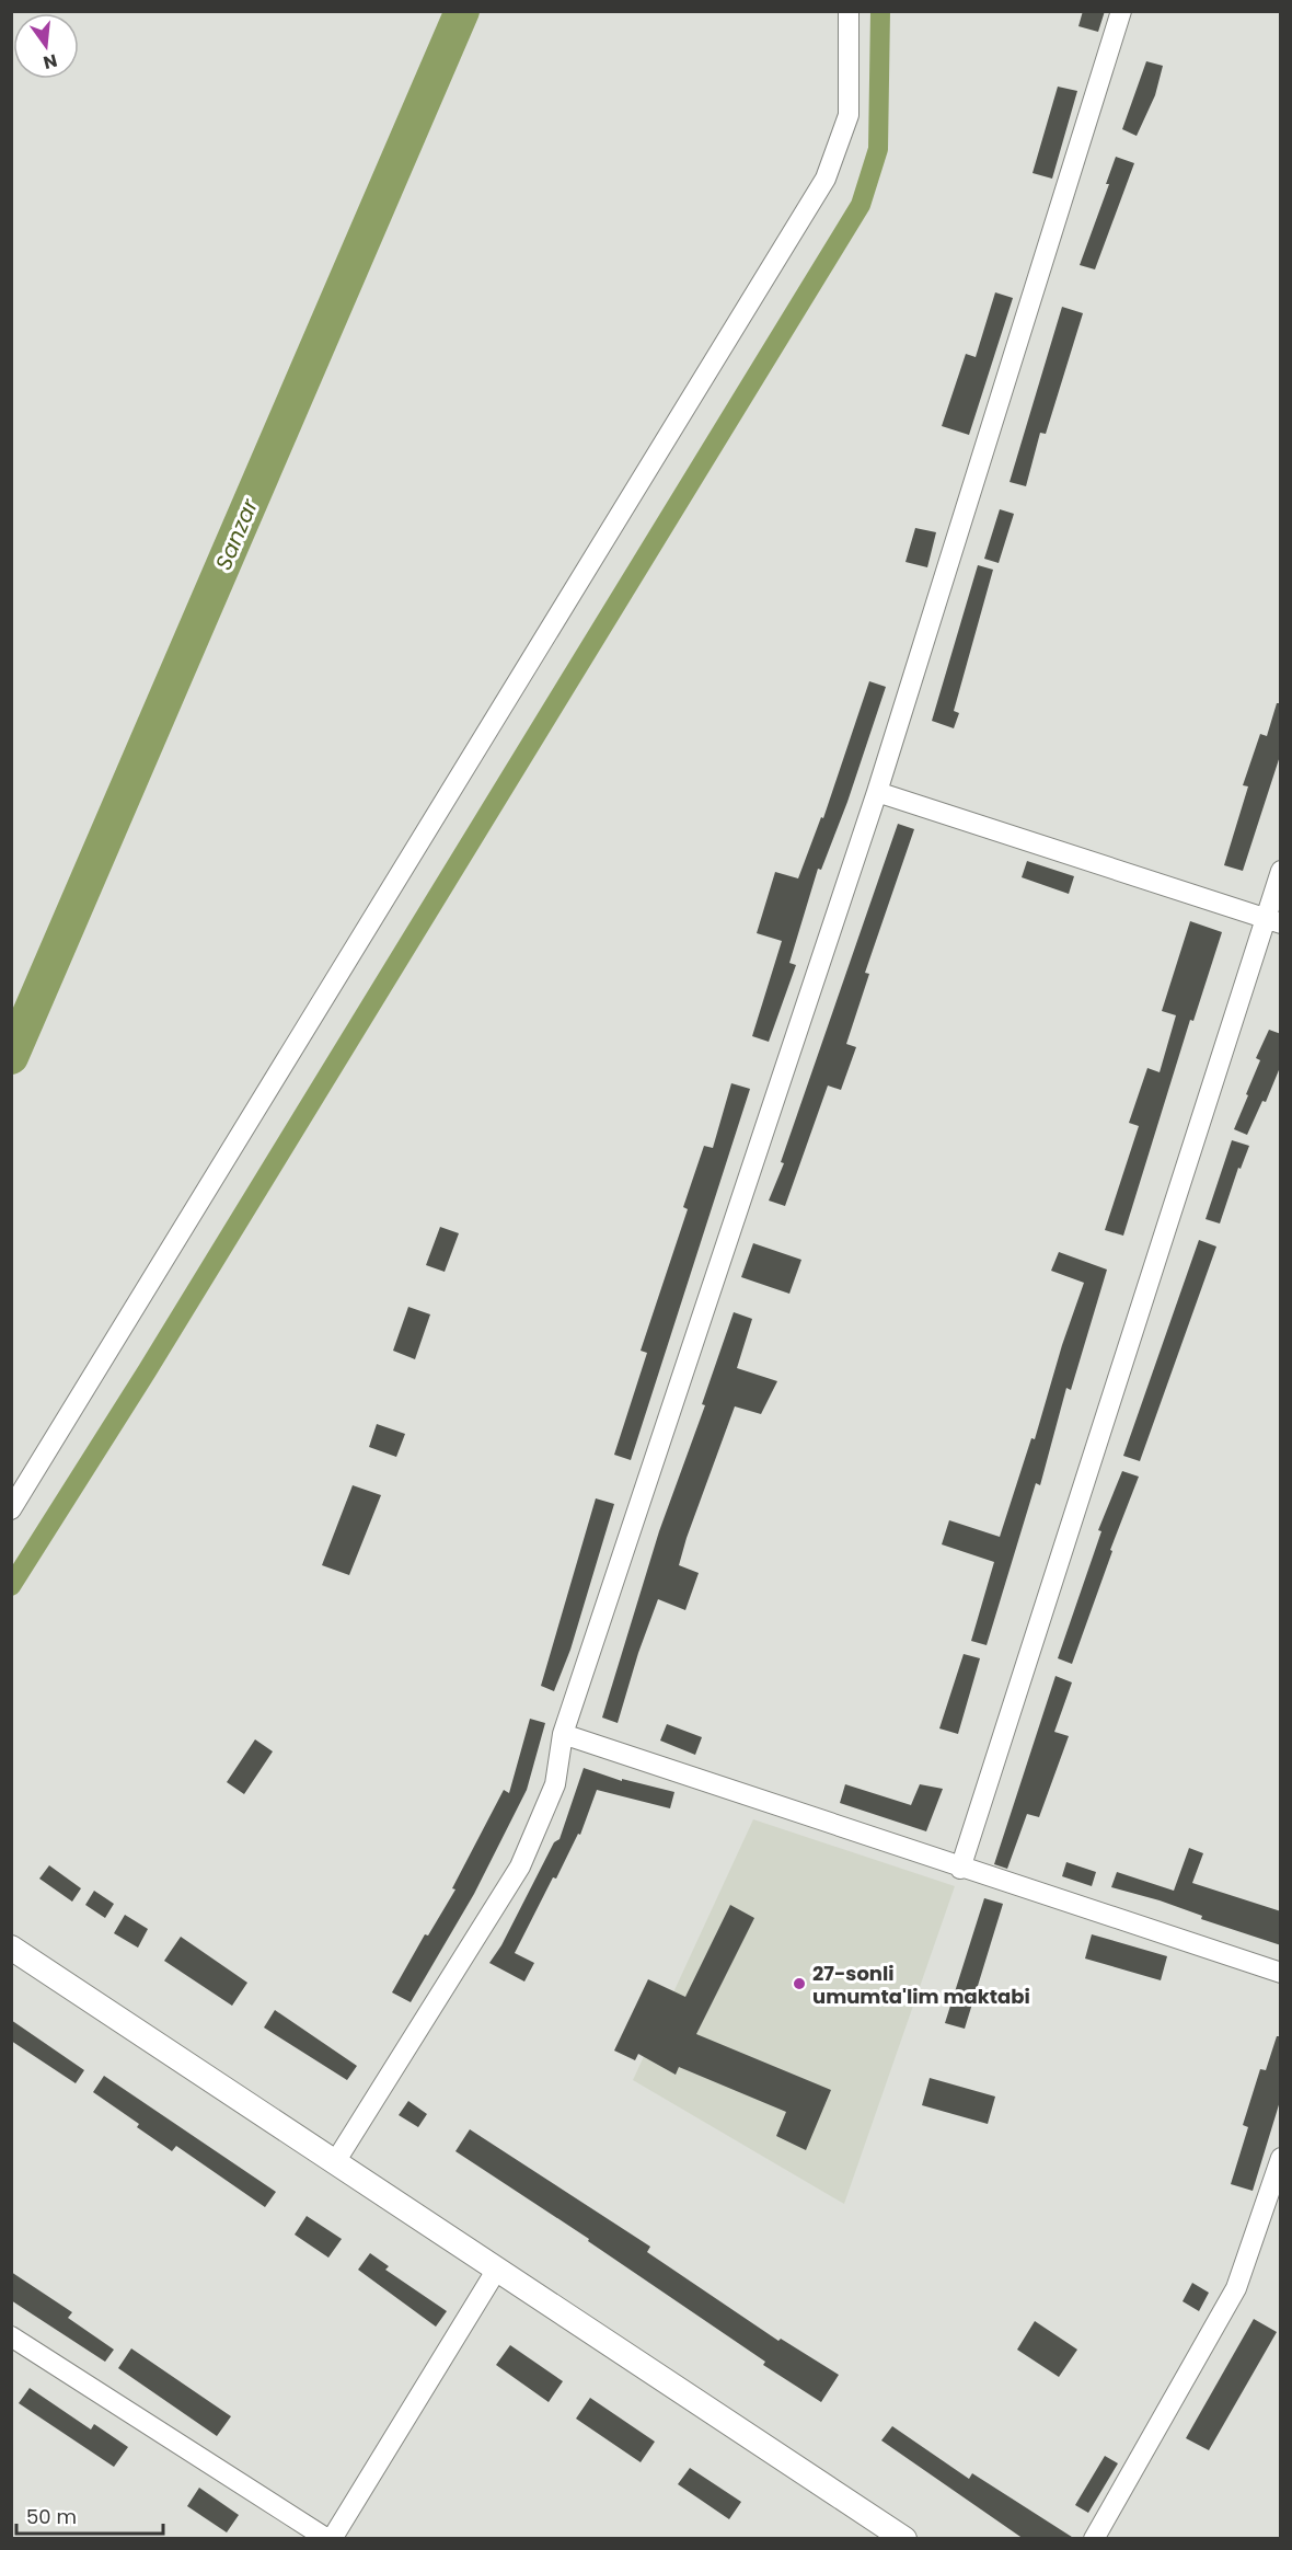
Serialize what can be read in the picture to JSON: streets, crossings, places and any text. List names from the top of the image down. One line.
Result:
{"water":["Sanzar"],"places":["27-sonli umumta'lim maktabi"],"scale_bar":"50 m","north":"bottom"}
